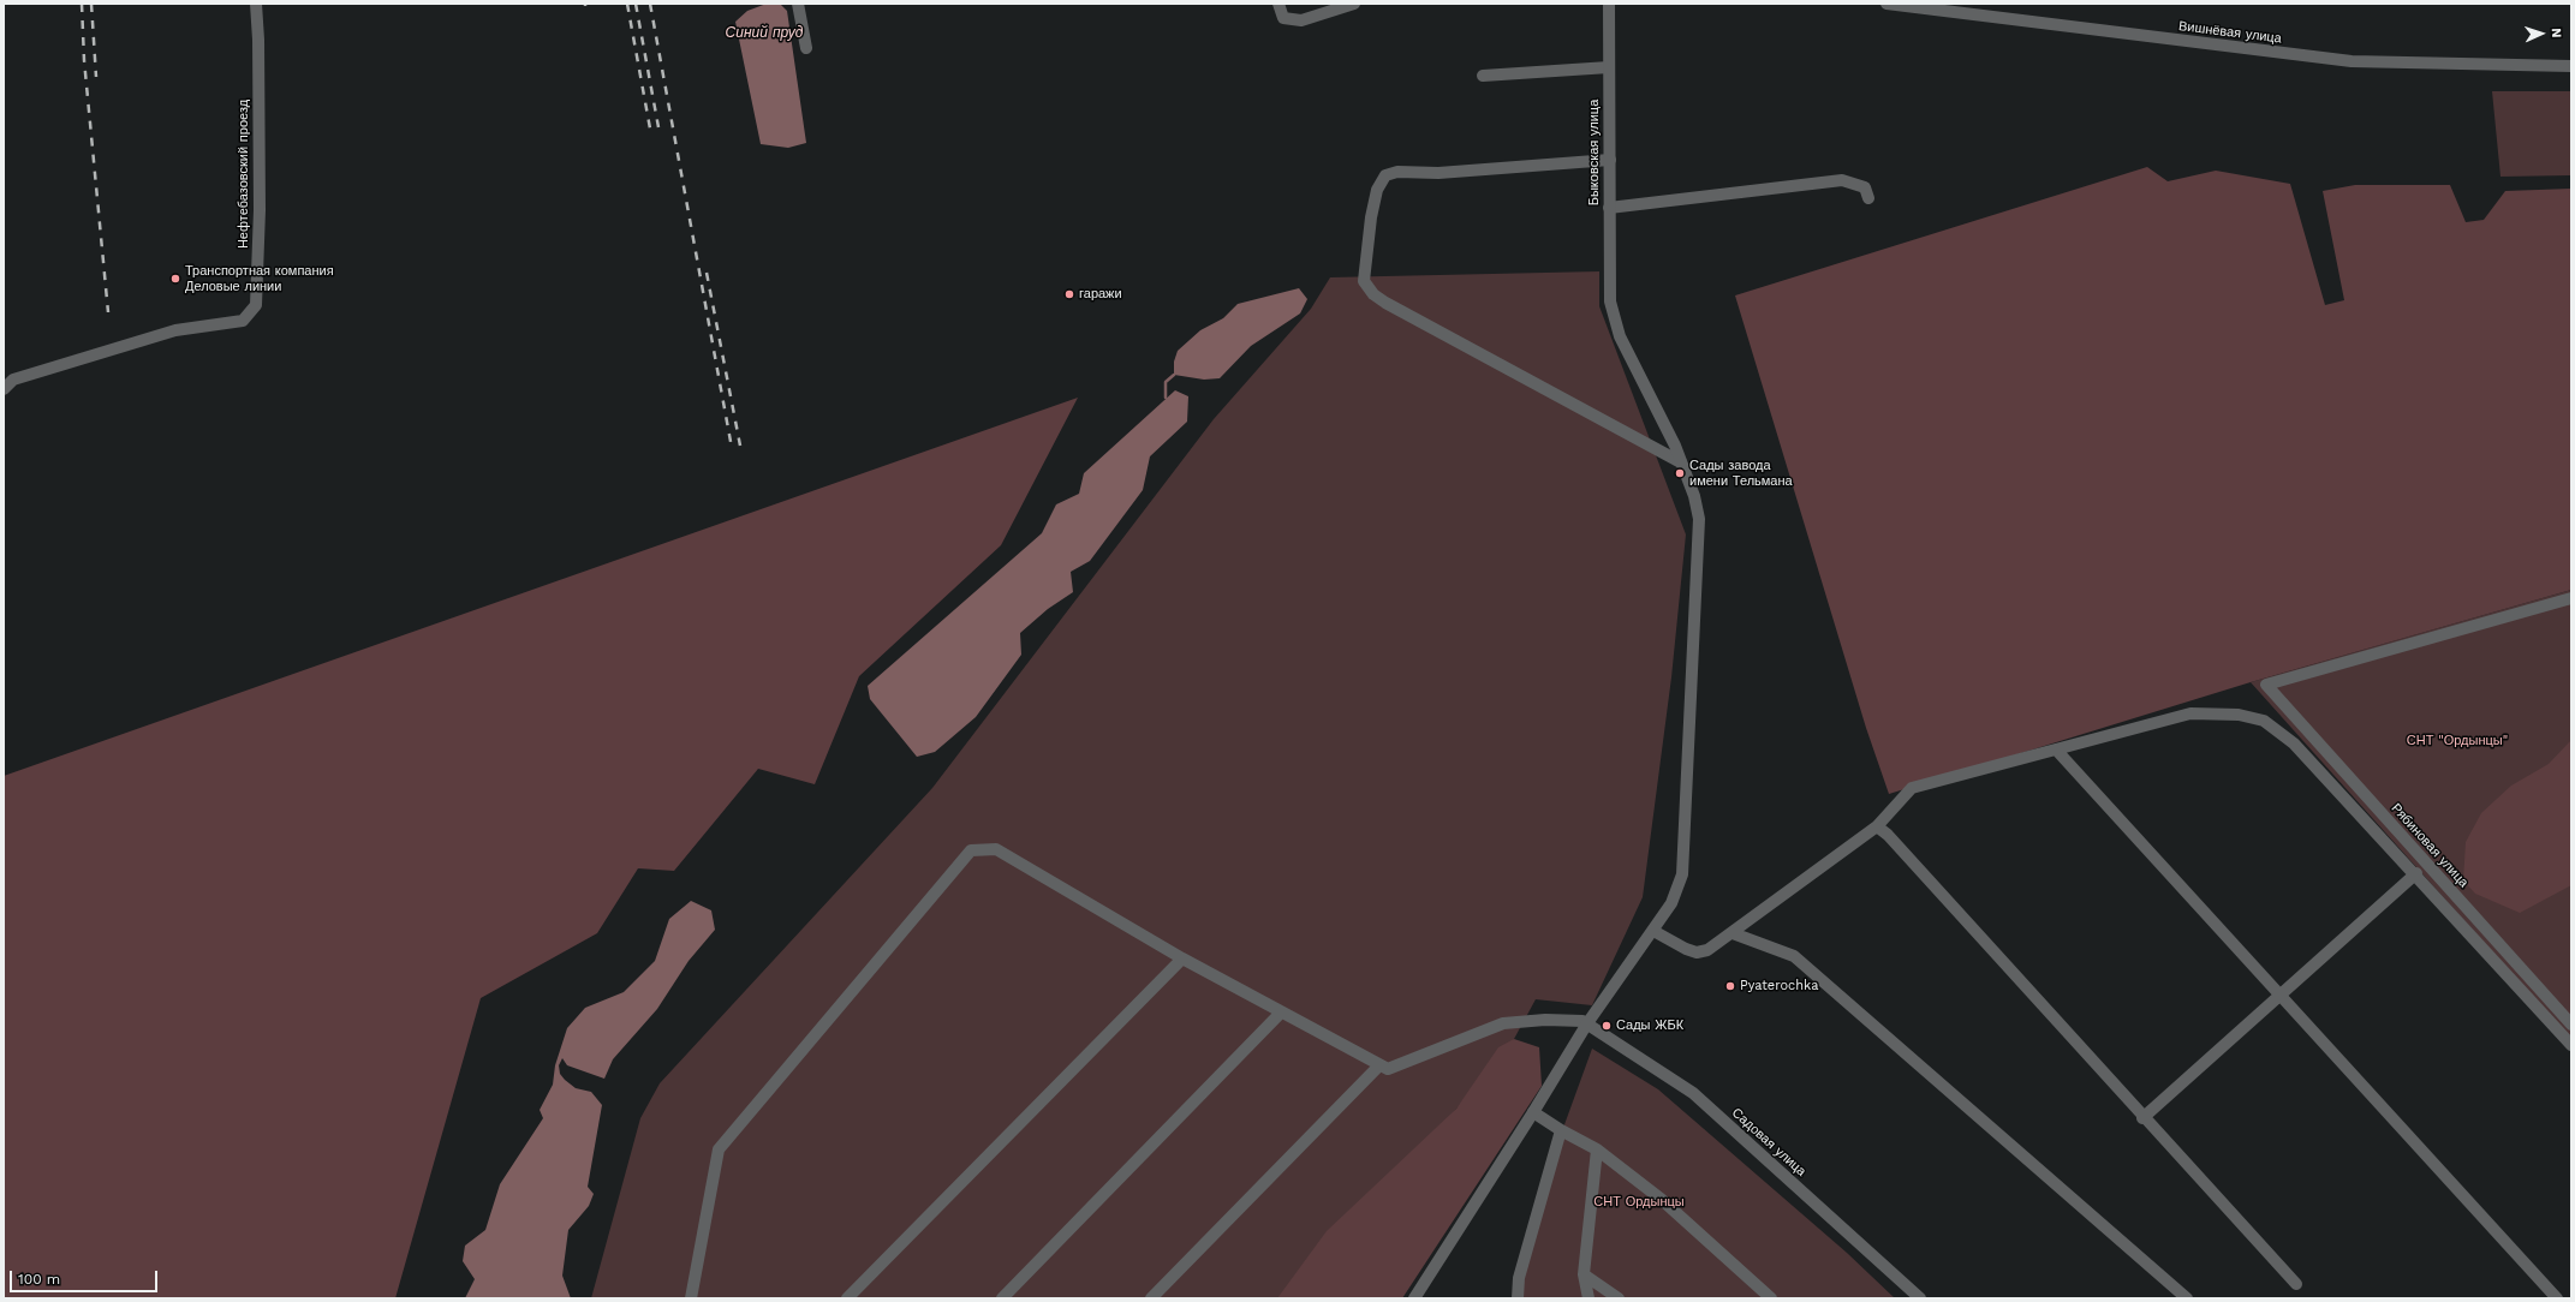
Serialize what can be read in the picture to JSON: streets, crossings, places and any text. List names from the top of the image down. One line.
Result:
{"streets":{"street":["Вишнёвая улица","Быковская улица","Нефтебазовский проезд","Рябиновая улица","Садовая улица"]},"crossings":[["Быковская улица","Садовая улица"]],"water":["Синий пруд"],"parks":["СНТ \"Ордынцы\"","СНТ Ордынцы"],"places":["Транспортная компания Деловые линии","гаражи","Сады завода имени Тельмана","Pyaterochka","Сады ЖБК"],"scale_bar":"100 m","north":"right"}
